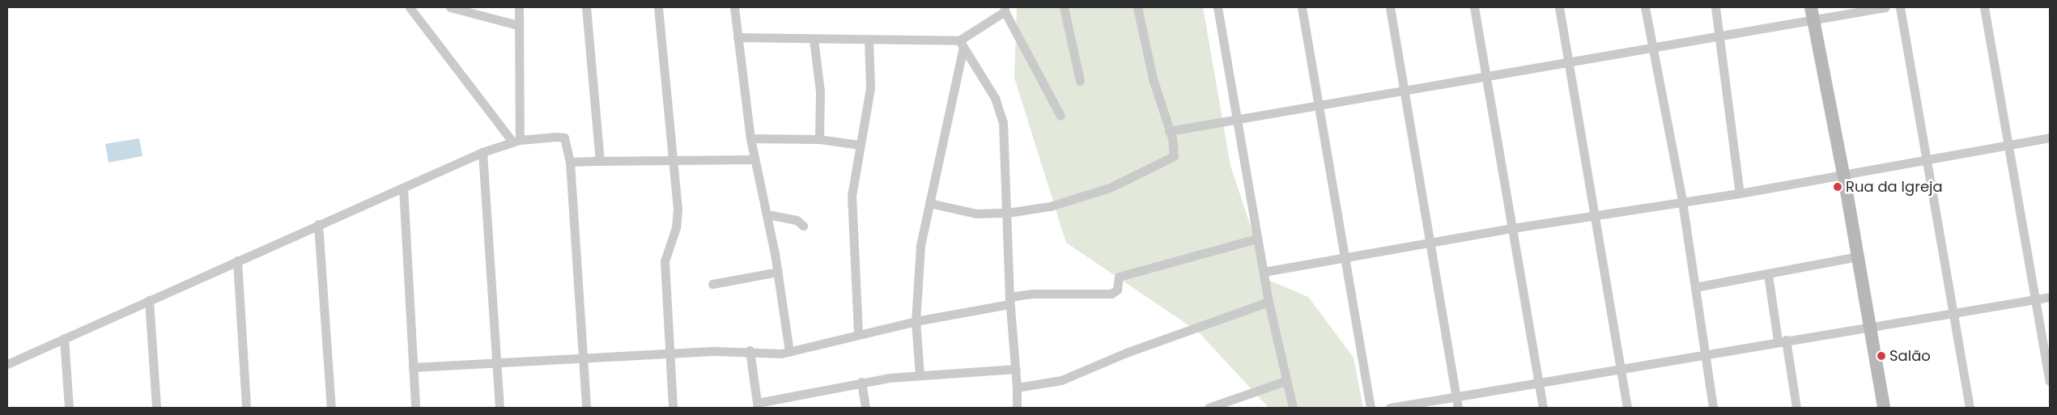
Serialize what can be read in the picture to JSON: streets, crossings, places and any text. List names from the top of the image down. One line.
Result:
{"places":["Rua da Igreja","Salão"]}
